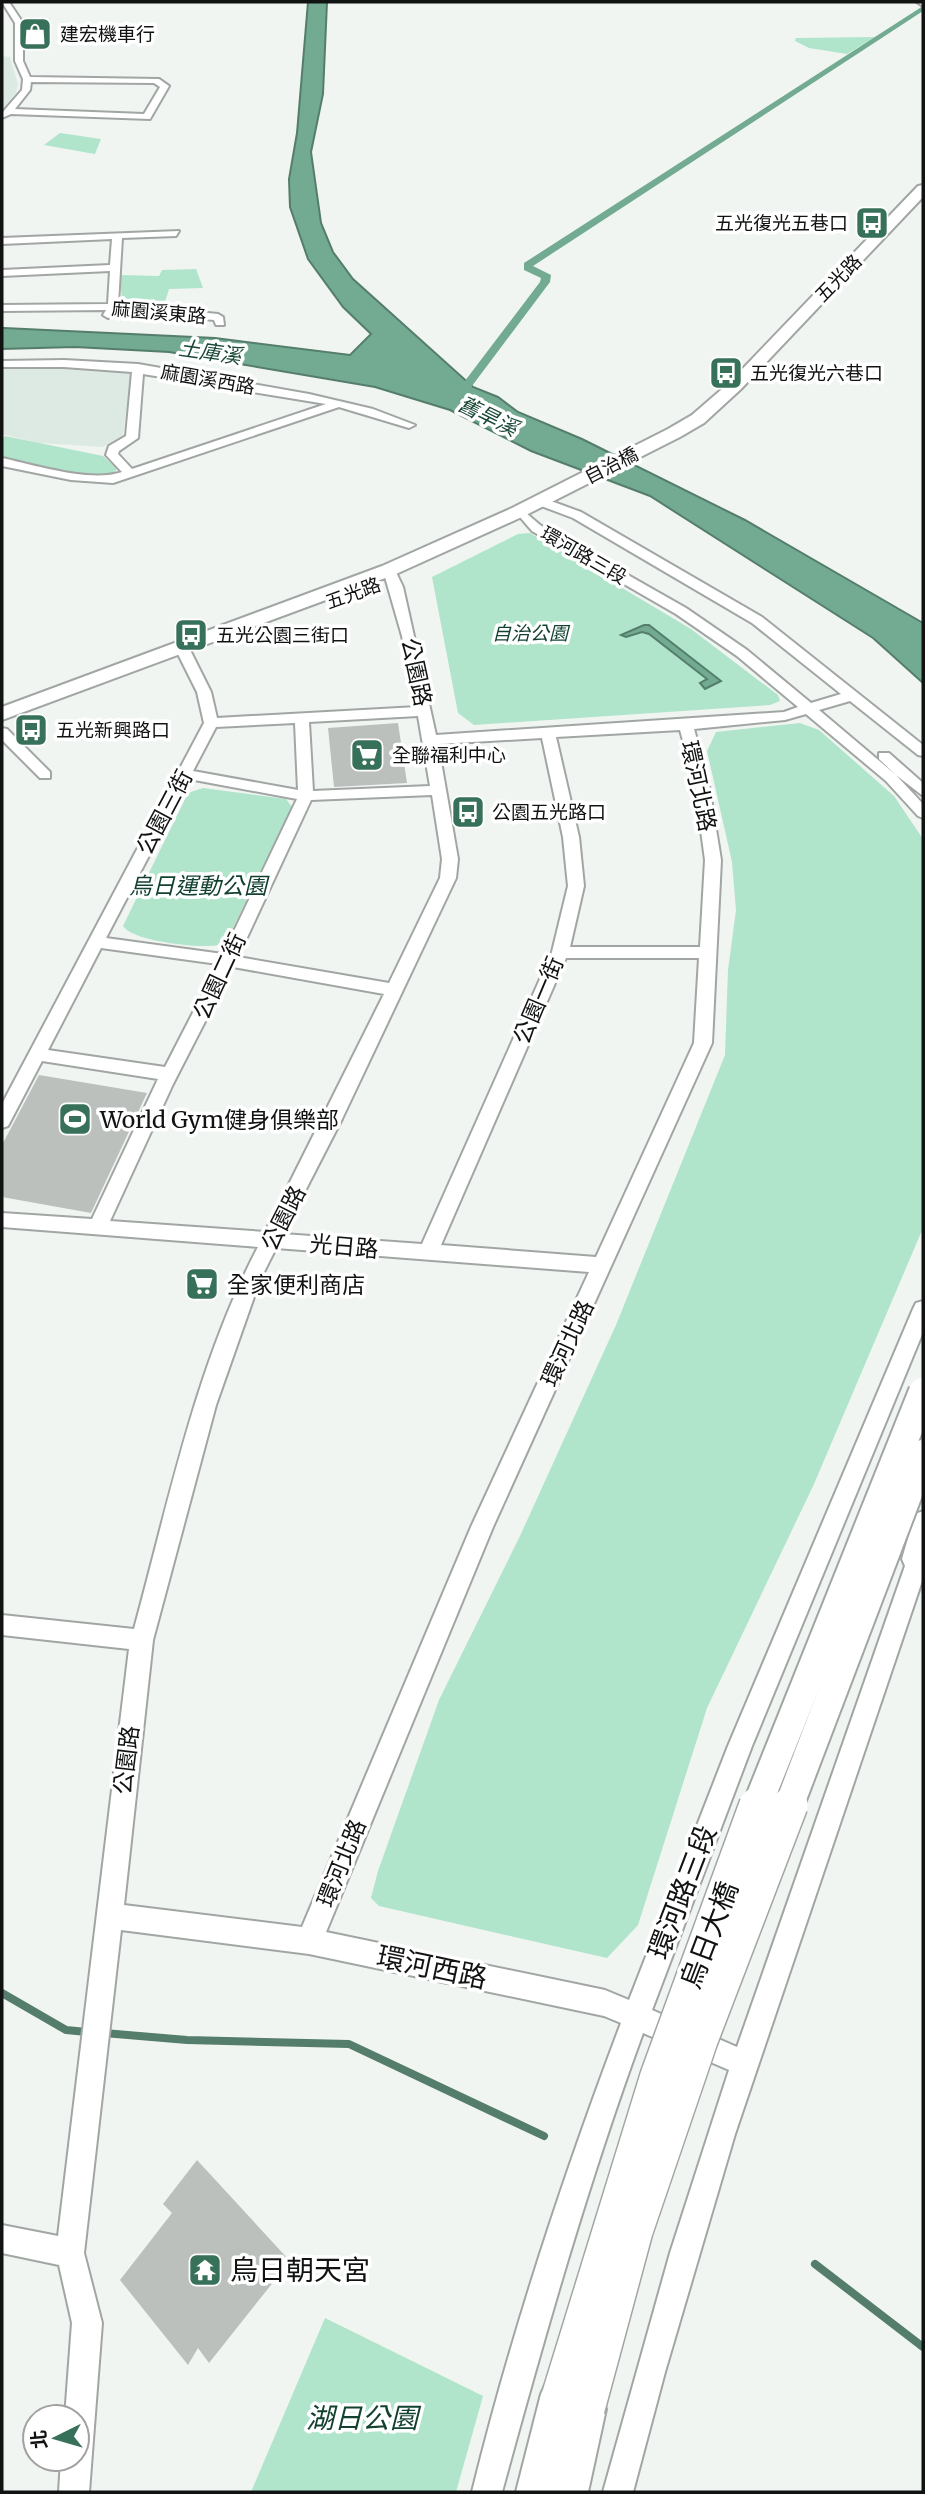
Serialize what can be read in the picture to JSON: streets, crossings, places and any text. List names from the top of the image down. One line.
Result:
{"streets":{"main road":["五光路","自治橋"],"street":["麻園溪東路","麻園溪西路","環河路三段","公園路","環河北路","公園三街","公園二街","公園一街","光日路","烏日大橋","環河西路"]},"crossings":[["五光路","自治橋"],["五光路","環河路三段"],["五光路","公園路"],["環河路三段","環河西路"],["公園路","光日路"],["公園路","環河西路"],["環河北路","光日路"],["環河北路","環河西路"],["公園二街","光日路"],["公園一街","光日路"]],"water":["土庫溪","舊旱溪"],"parks":["自治公園","烏日運動公園","湖日公園"],"places":{"shop":["建宏機車行"],"bus stop":["五光復光五巷口","五光復光六巷口","五光公園三街口","五光新興路口","公園五光路口"],"supermarket":["全聯福利中心","全家便利商店"],"sports":["World Gym健身俱樂部"],"temple":["烏日朝天宮"]},"north":"left"}
